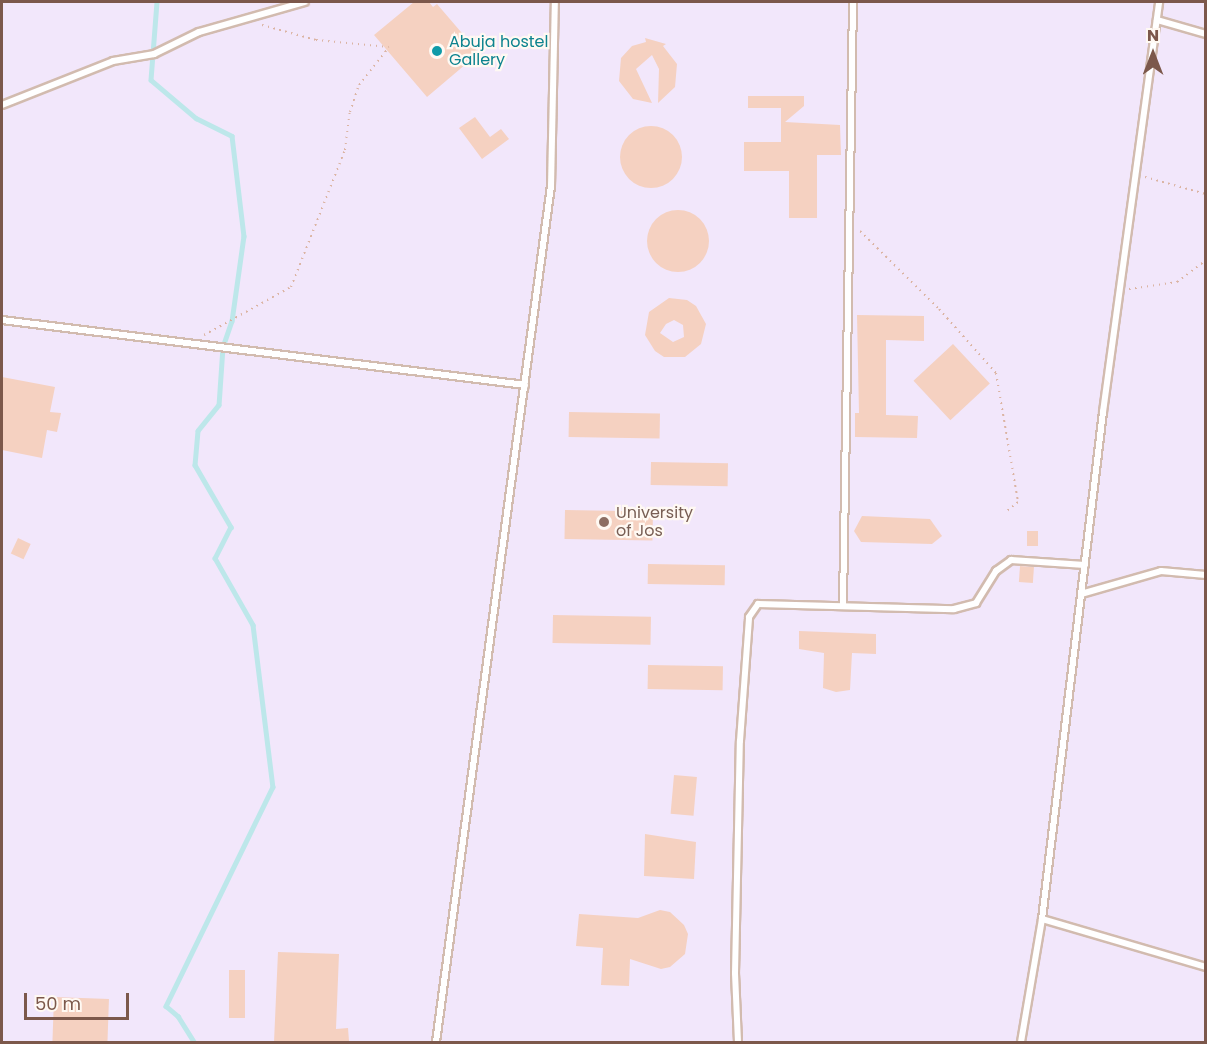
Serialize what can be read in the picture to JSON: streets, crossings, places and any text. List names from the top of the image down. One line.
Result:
{"places":["Abuja hostel Gallery","University of Jos"],"scale_bar":"50 m","north":"top"}
